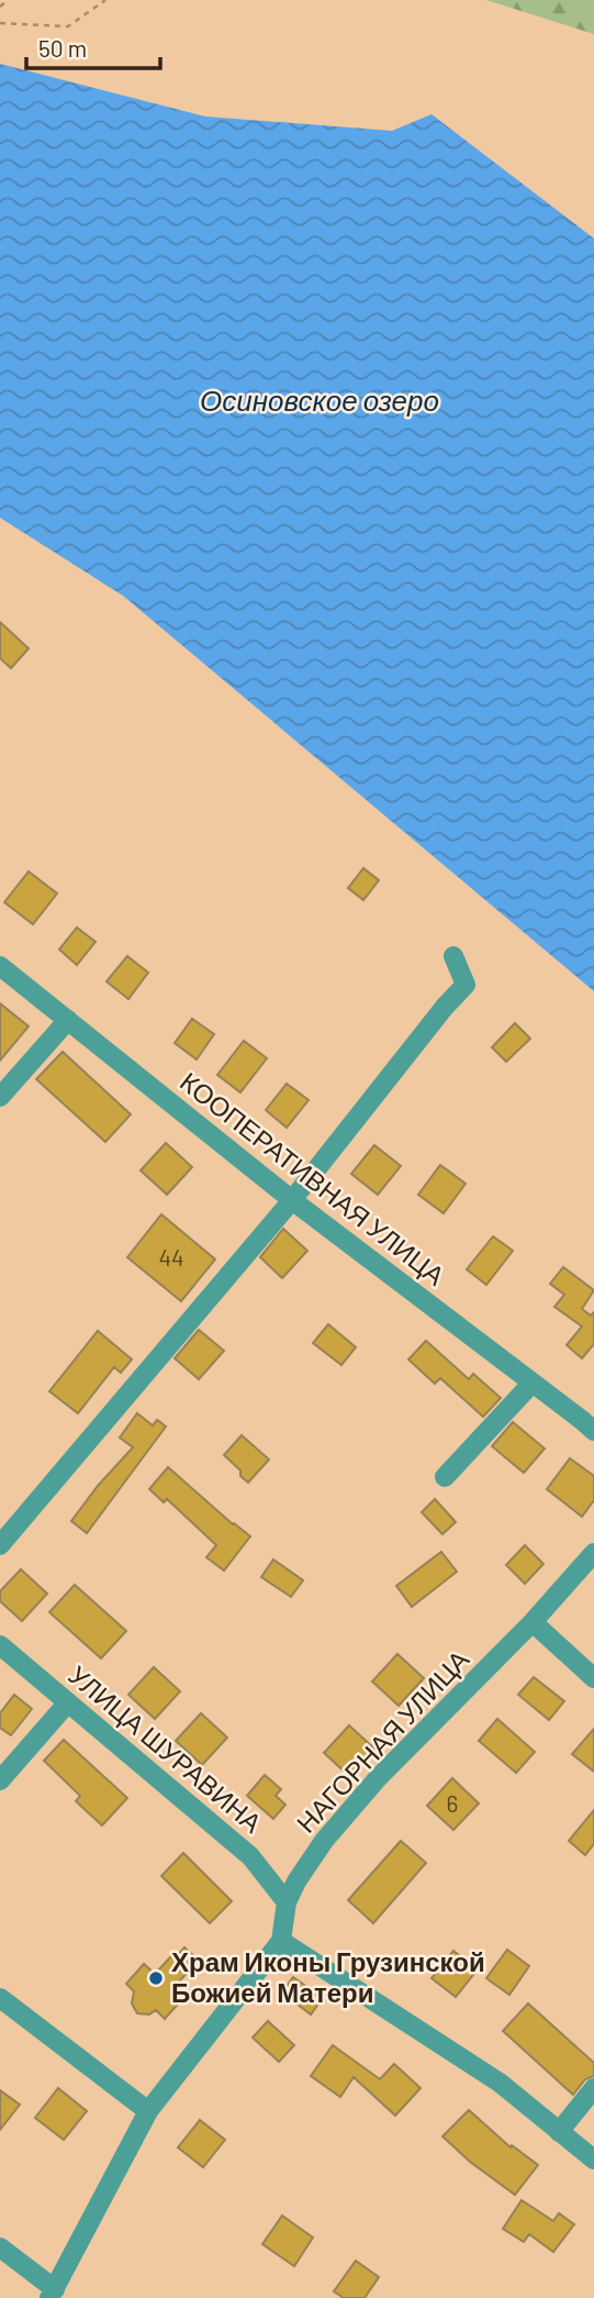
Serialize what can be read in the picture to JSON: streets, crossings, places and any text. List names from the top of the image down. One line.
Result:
{"streets":{"street":["КООПЕРАТИВНАЯ УЛИЦА","НАГОРНАЯ УЛИЦА","УЛИЦА ШУРАВИНА"]},"crossings":[["НАГОРНАЯ УЛИЦА","УЛИЦА ШУРАВИНА"]],"water":["Осиновское озеро"],"places":["Храм Иконы Грузинской Божией Матери"],"house_numbers":["44","6"],"scale_bar":"50 m"}
